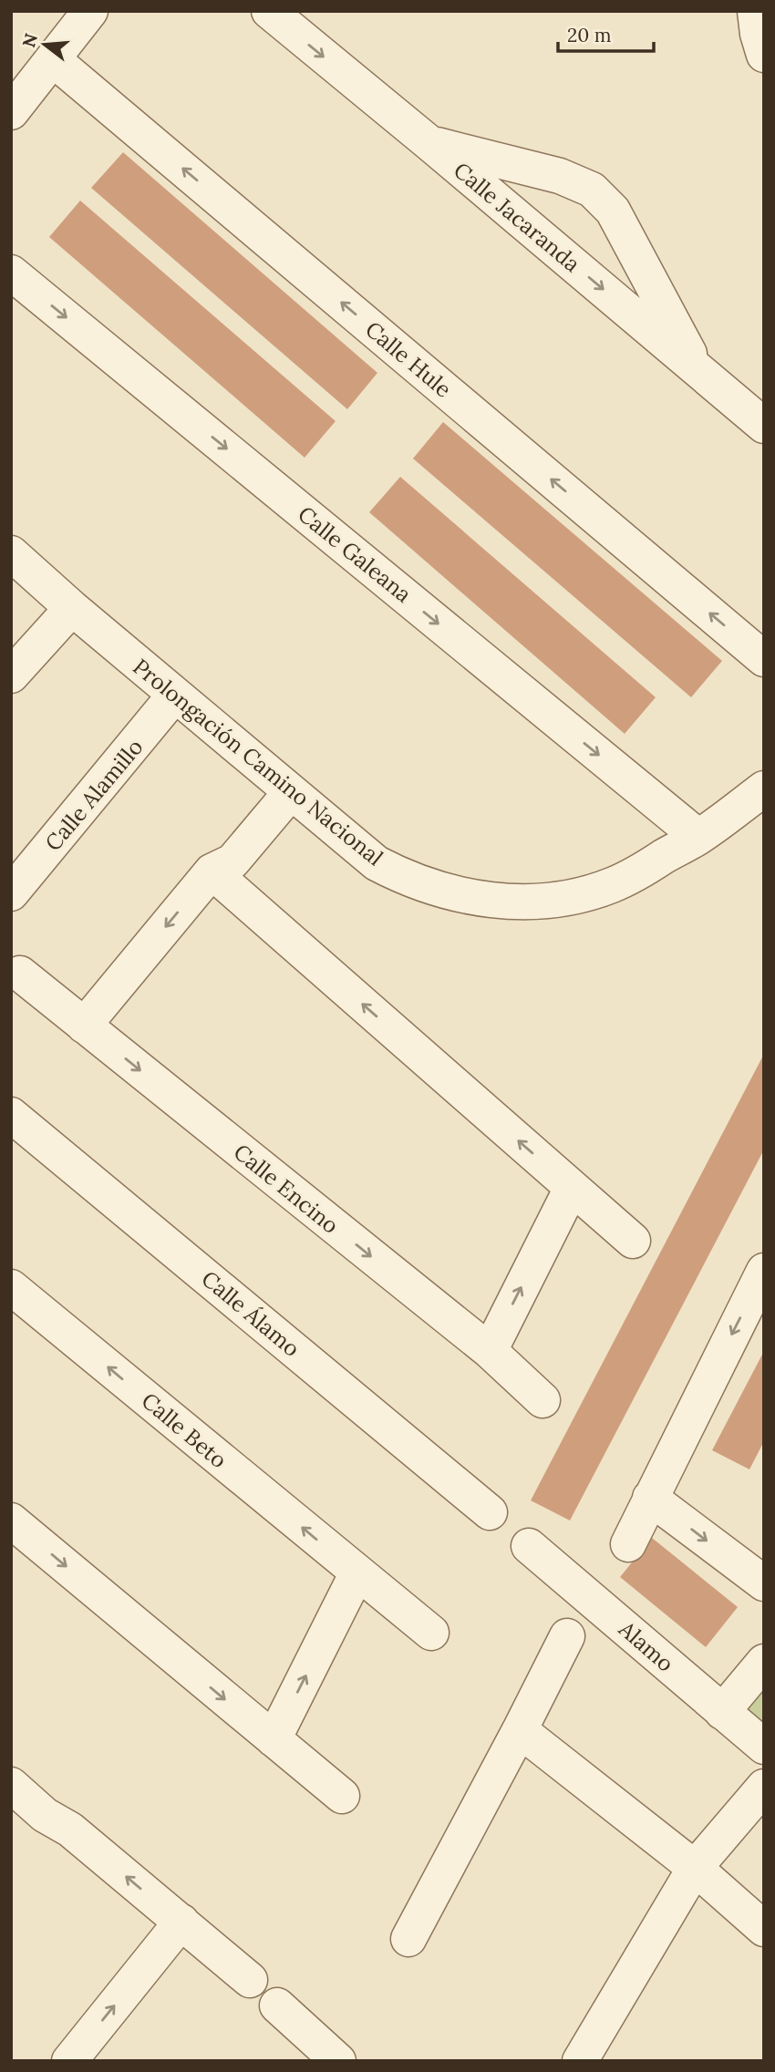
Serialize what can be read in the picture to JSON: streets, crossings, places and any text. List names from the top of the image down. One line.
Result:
{"streets":{"street":["Calle Jacaranda","Calle Hule","Calle Galeana","Prolongación Camino Nacional","Calle Alamillo","Calle Encino","Calle Álamo","Calle Beto","Alamo"]},"crossings":[["Calle Galeana","Prolongación Camino Nacional"],["Prolongación Camino Nacional","Calle Alamillo"]],"one_way":["Calle Galeana"],"scale_bar":"20 m","north":"left"}
